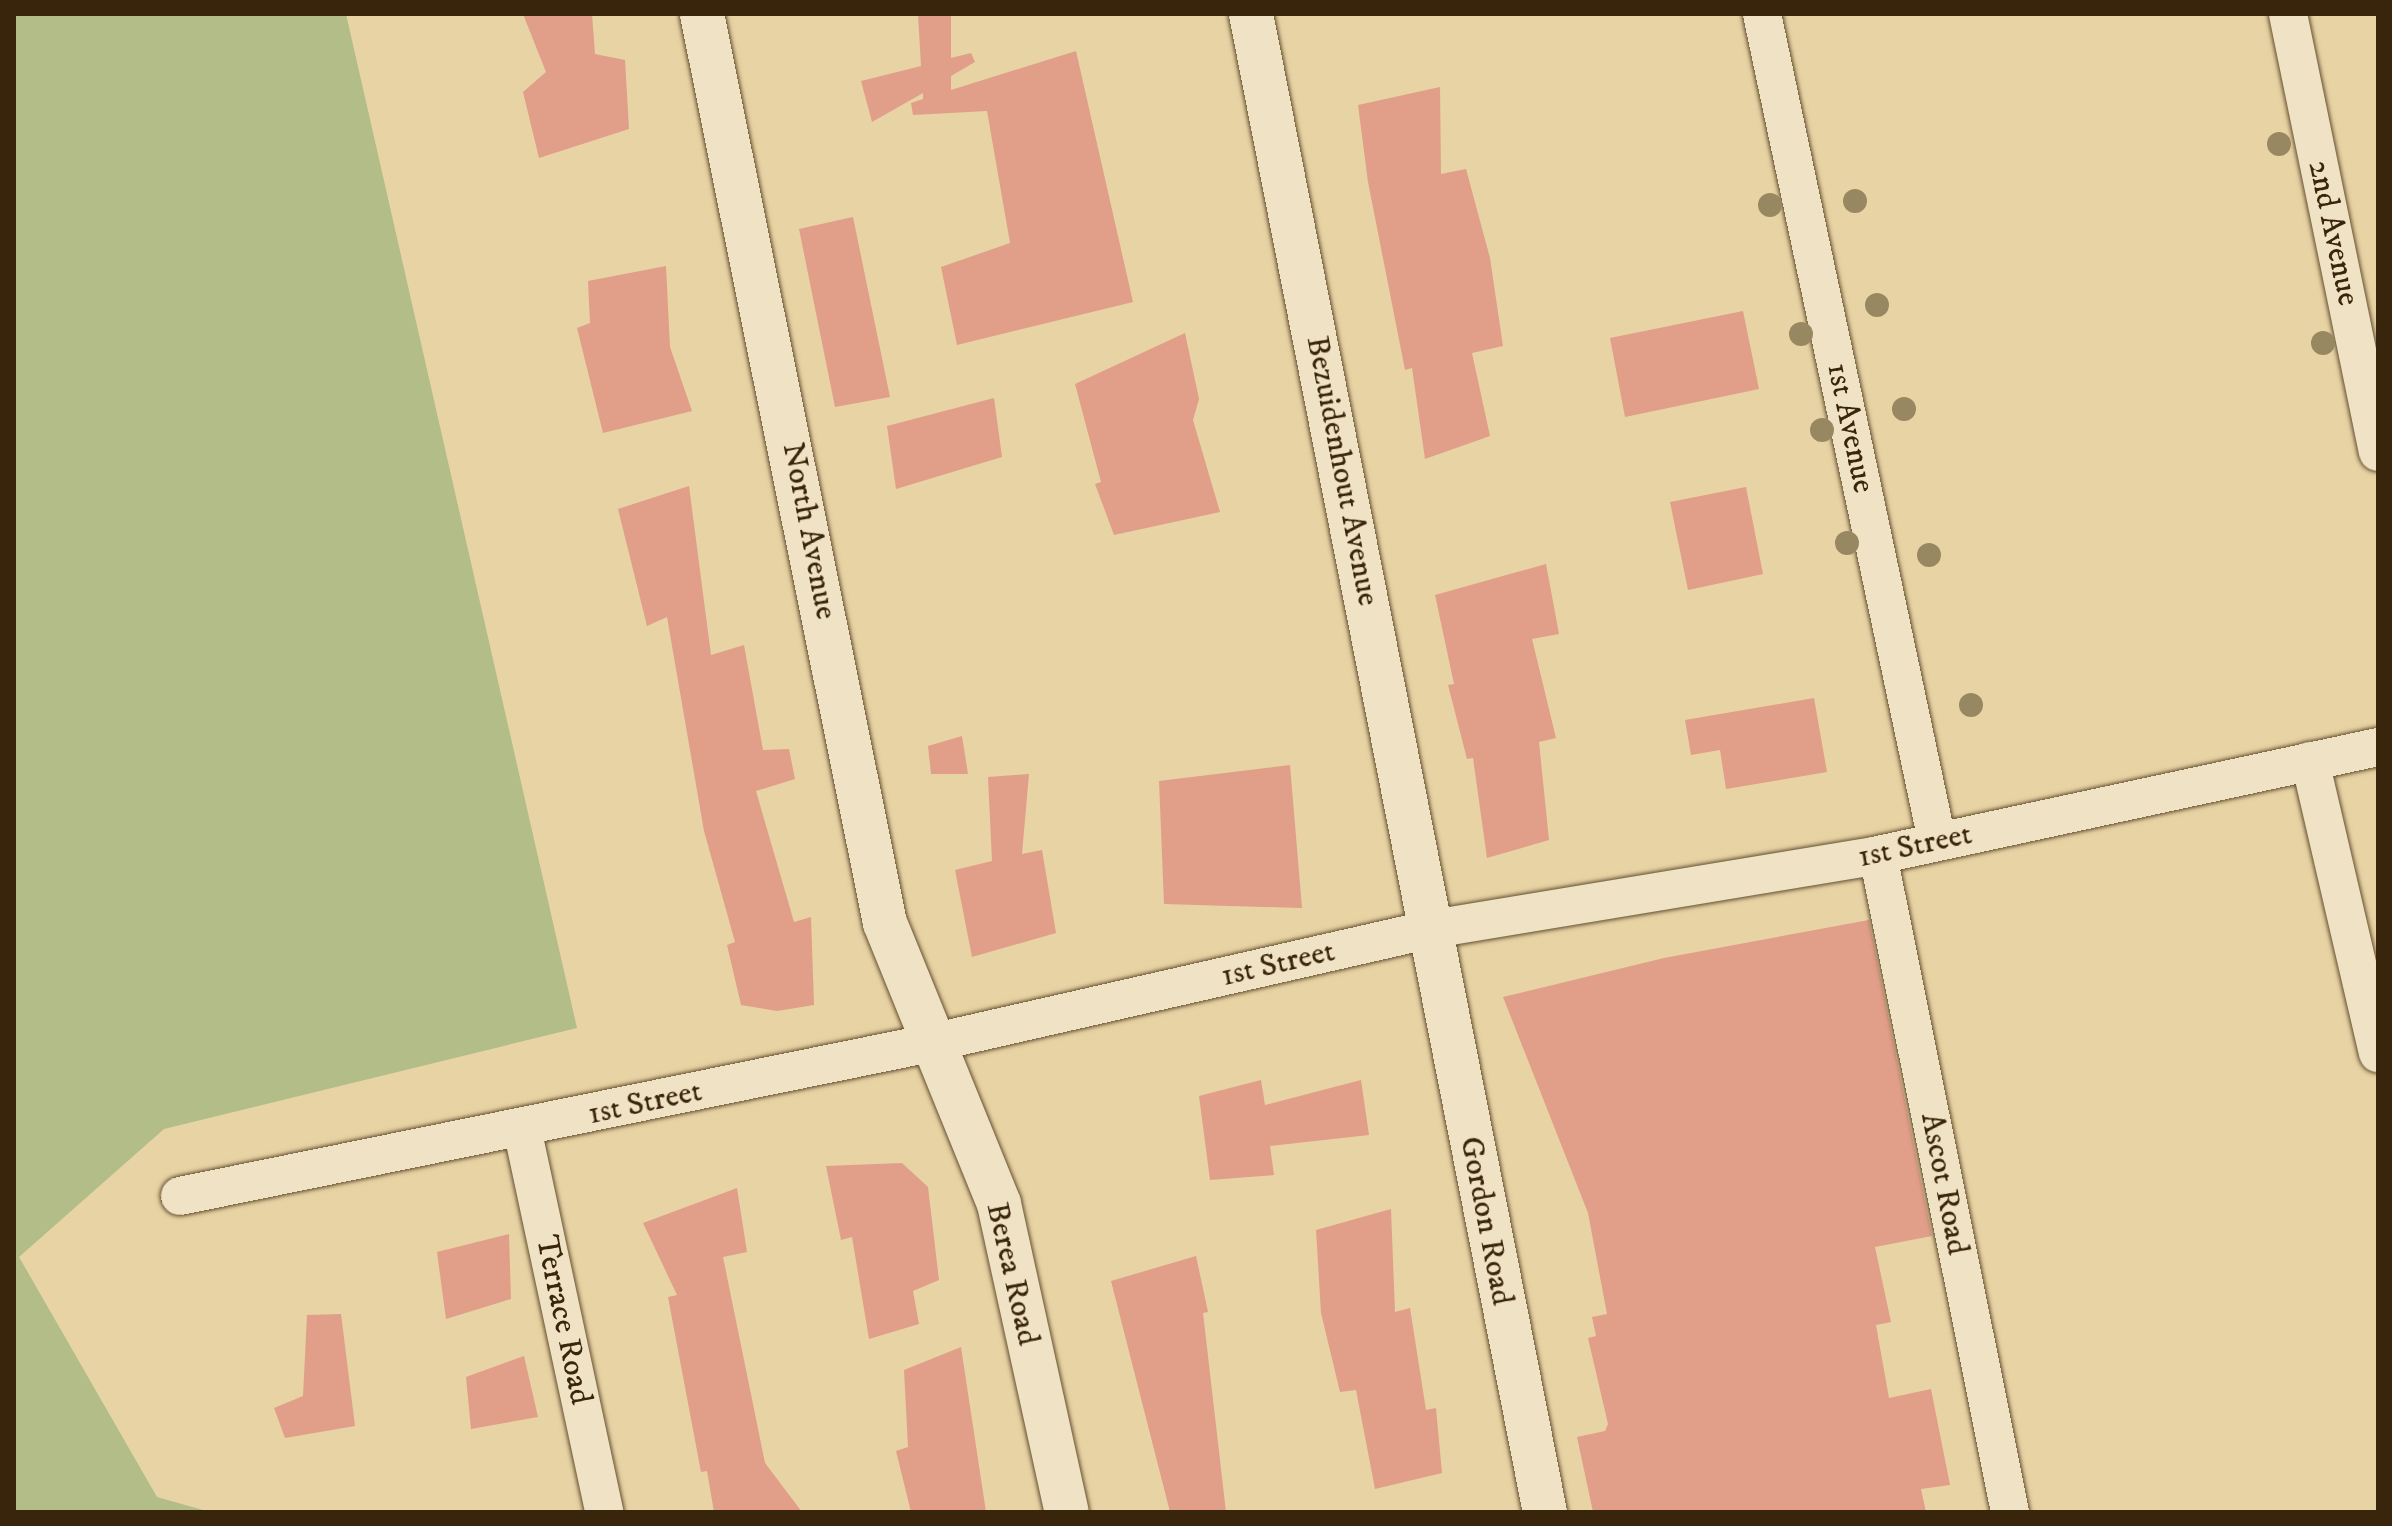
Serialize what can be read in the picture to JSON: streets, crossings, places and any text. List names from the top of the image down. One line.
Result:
{"streets":{"street":["2nd Avenue","1st Avenue","Bezuidenhout Avenue","North Avenue","1st Street","Ascot Road","Gordon Road","Berea Road","Terrace Road"]},"crossings":[["1st Avenue","1st Street"],["Bezuidenhout Avenue","1st Street"],["Bezuidenhout Avenue","Gordon Road"],["North Avenue","1st Street"],["North Avenue","Berea Road"],["1st Street","Ascot Road"],["1st Street","Gordon Road"],["1st Street","Berea Road"],["1st Street","Terrace Road"]]}
